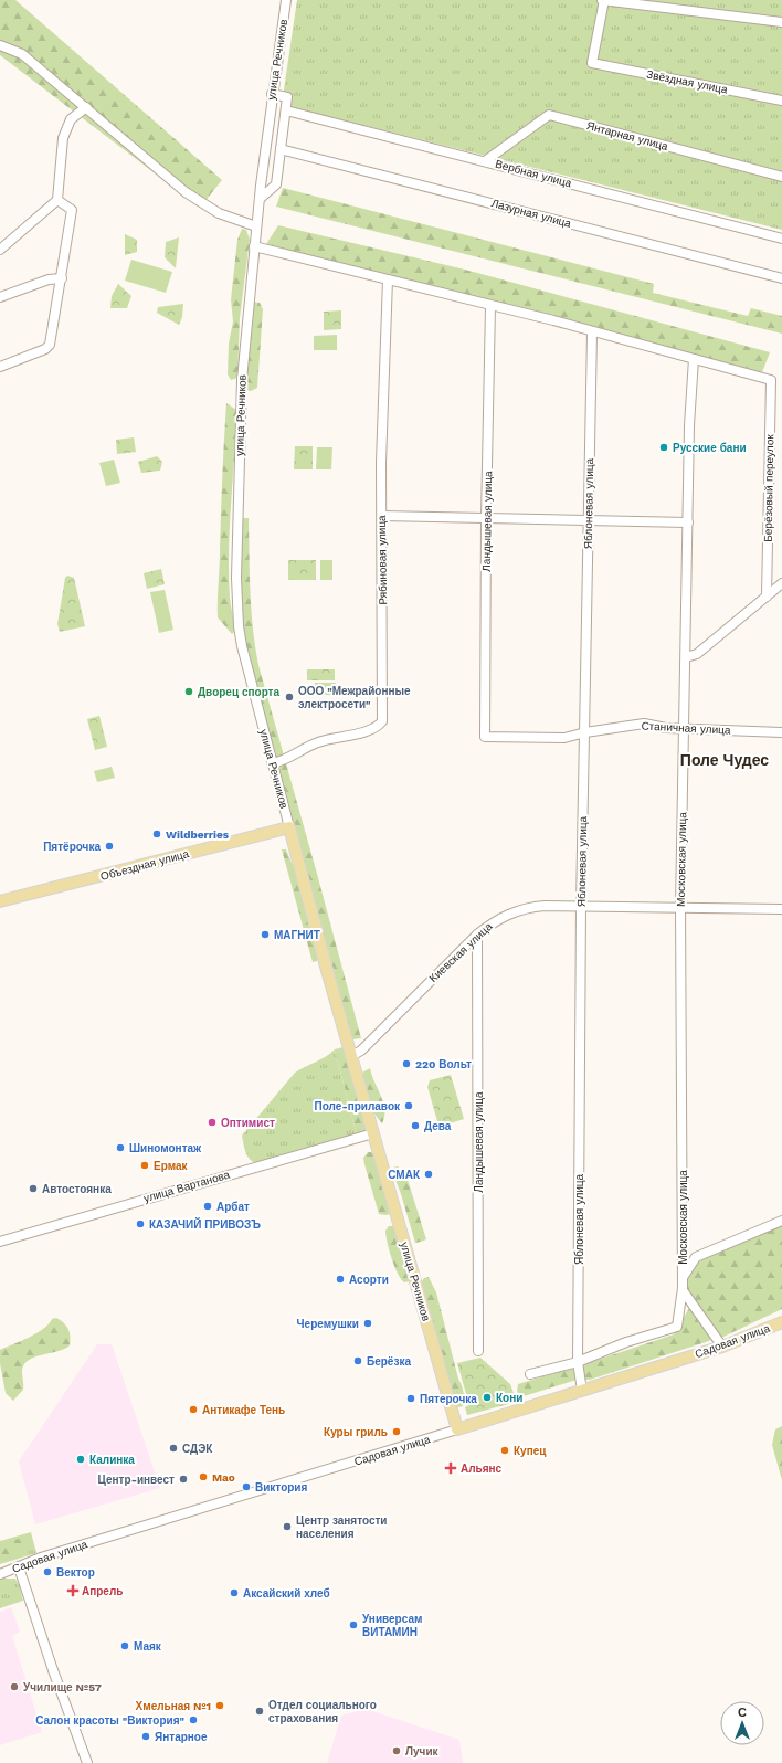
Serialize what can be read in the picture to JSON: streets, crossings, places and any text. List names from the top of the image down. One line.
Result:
{"streets":{"main road":["улица Речников","Объездная улица","Садовая улица"],"street":["Звёздная улица","Янтарная улица","Вербная улица","Лазурная улица","Берёзовый переулок","Яблоневая улица","Ландышевая улица","Рябиновая улица","Станичная улица","Московская улица","Киевская улица","улица Вартанова"]},"crossings":[["улица Речников","Рябиновая улица"],["улица Речников","Объездная улица"],["улица Речников","Киевская улица"],["улица Речников","улица Вартанова"],["улица Речников","Садовая улица"],["Янтарная улица","Вербная улица"],["Берёзовый переулок","Московская улица"],["Яблоневая улица","Станичная улица"],["Яблоневая улица","Киевская улица"],["Яблоневая улица","Садовая улица"],["Ландышевая улица","Станичная улица"],["Ландышевая улица","Киевская улица"],["Станичная улица","Московская улица"],["Московская улица","Киевская улица"]],"districts":["Поле Чудес"],"places":{"other":["Русские бани","Дворец спорта","ООО \"Межрайонные электросети\"","Wildberries","Пятёрочка","МАГНИТ","220 Вольт","Поле-прилавок","Оптимист","Дева","Шиномонтаж","Ермак","СМАК","Автостоянка","Арбат","КАЗАЧИЙ ПРИВОЗЪ","Асорти","Черемушки","Берёзка","Кони","Пятерочка","Антикафе Тень","Куры гриль","СДЭК","Купец","Калинка","Mao","Центр-инвест","Виктория","Центр занятости населения","Вектор","Аксайский хлеб","Универсам ВИТАМИН","Маяк","Училище №57","Хмельная №1","Отдел социального страхования","Салон красоты \"Виктория\"","Янтарное","Лучик"],"health":["Альянс","Апрель"]},"north":"top"}
